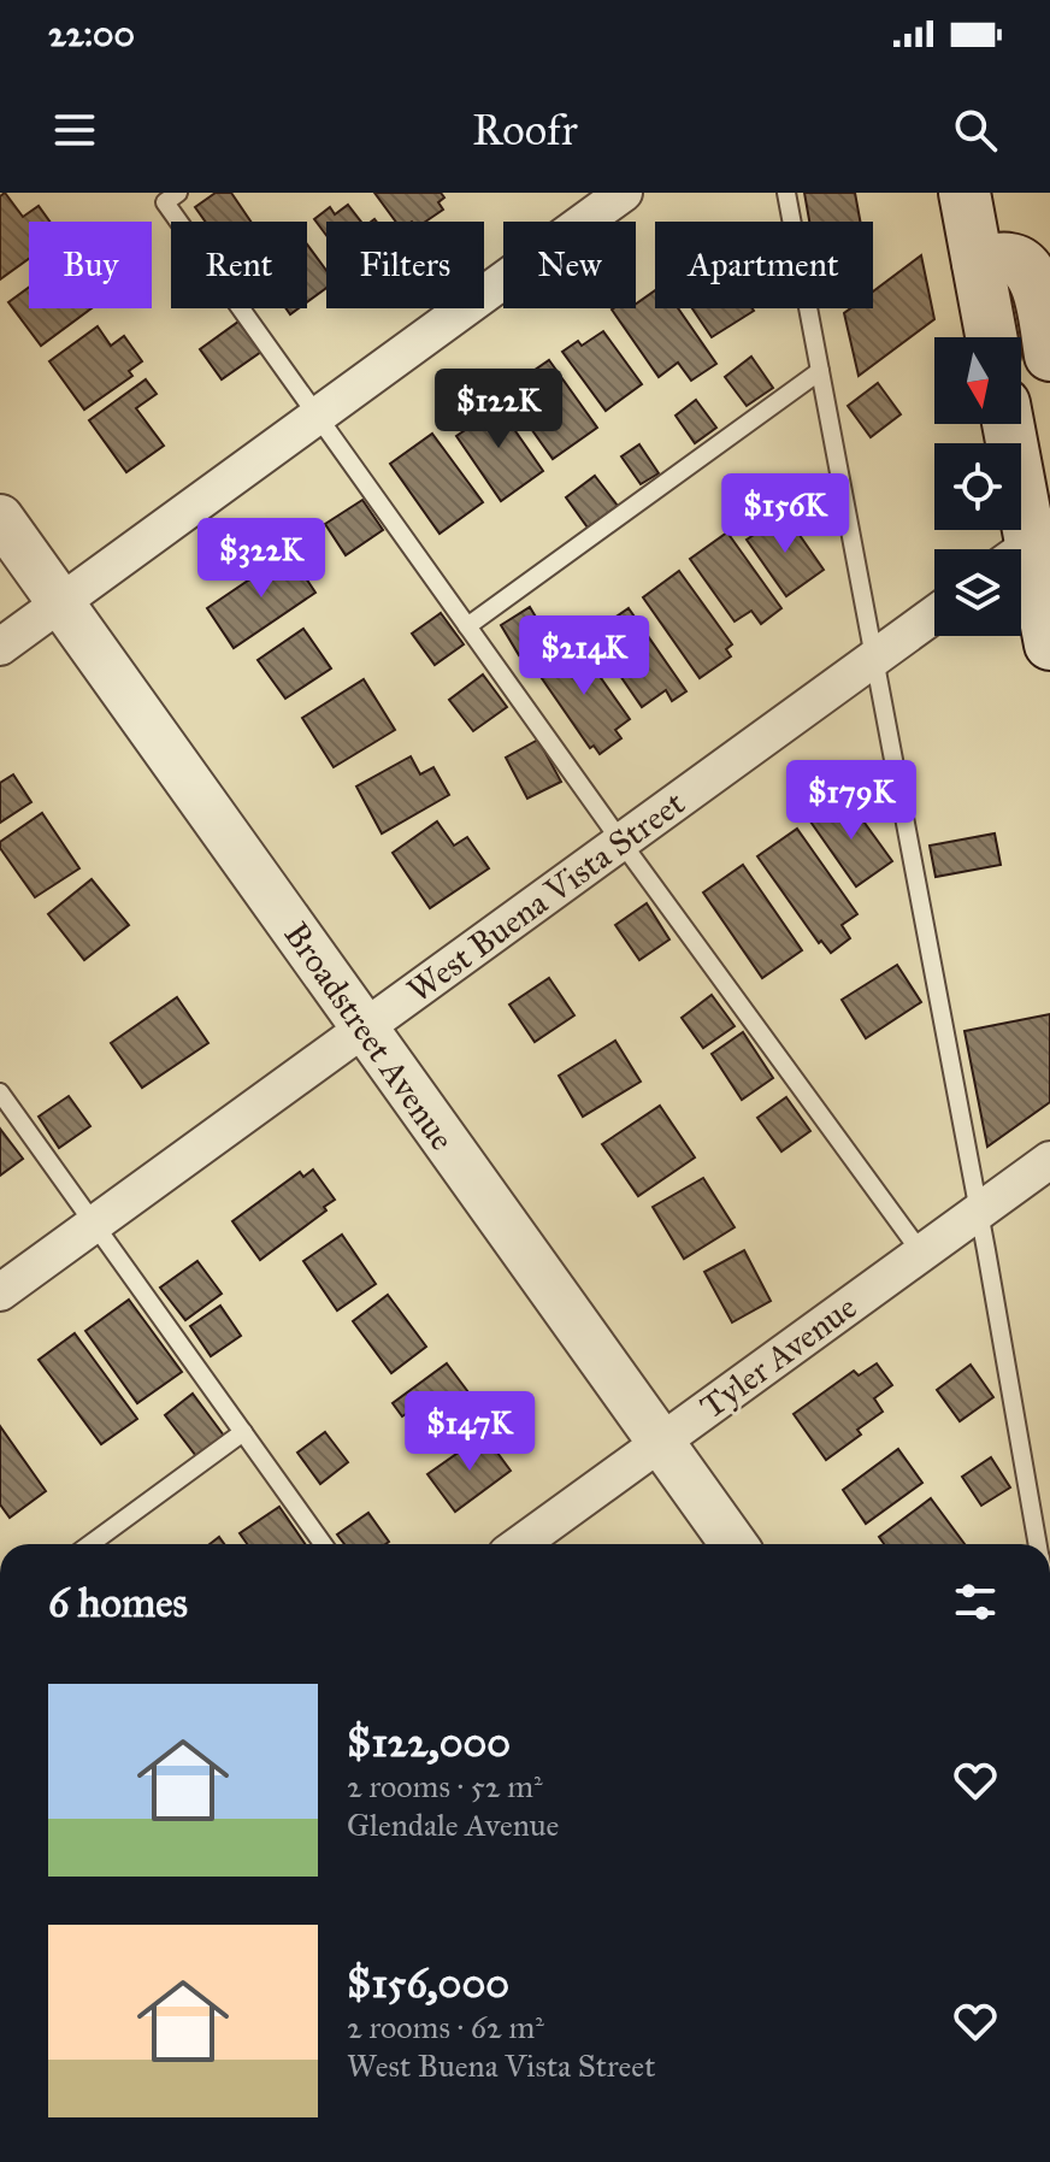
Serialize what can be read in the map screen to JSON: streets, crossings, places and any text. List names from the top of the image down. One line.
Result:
{"streets":{"street":["West Buena Vista Street","Broadstreet Avenue","Tyler Avenue"]},"crossings":[["West Buena Vista Street","Broadstreet Avenue"],["Broadstreet Avenue","Tyler Avenue"]],"north":"bottom","page":{"status":"22:00","header":"Roofr","chip":["Buy","Rent","Filters","New","Apartment"],"price":["$122K","$156K","$322K","$214K","$179K","$147K"],"heading":"6 homes","list":[{"name":"$122,000","note":"2 rooms · 52 m² · Glendale Avenue"},{"name":"$156,000","note":"2 rooms · 62 m² · West Buena Vista Street"}]}}
